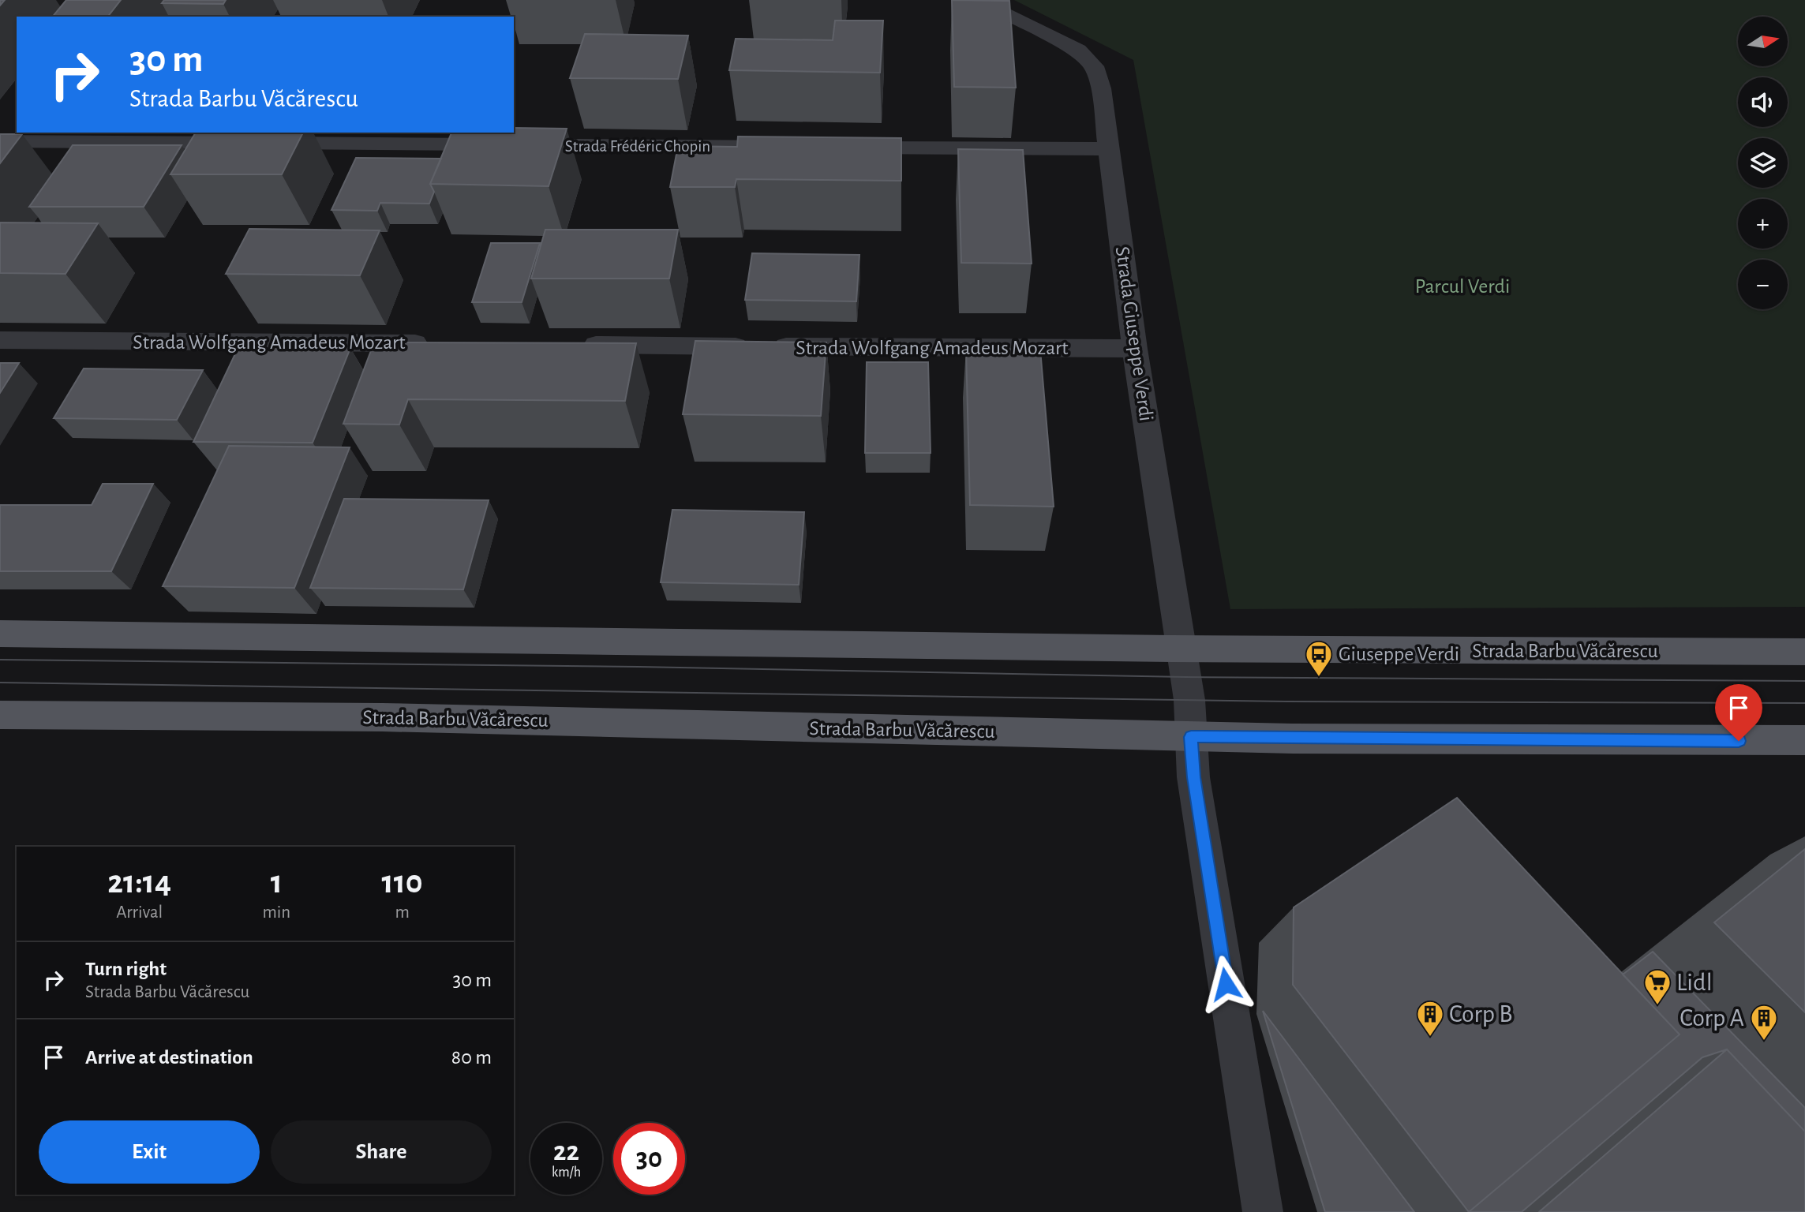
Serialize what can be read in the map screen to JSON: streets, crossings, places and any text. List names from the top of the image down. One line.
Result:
{"streets":{"main road":["Strada Barbu Văcărescu"],"street":["Strada Frédéric Chopin","Strada Giuseppe Verdi","Strada Wolfgang Amadeus Mozart"]},"crossings":[["Strada Giuseppe Verdi","Strada Wolfgang Amadeus Mozart"],["Strada Giuseppe Verdi","Strada Barbu Văcărescu"]],"parks":["Parcul Verdi"],"places":{"bus stop":["Giuseppe Verdi"],"supermarket":["Lidl"],"building":["Corp B","Corp A"]},"north":"right","page":{"map_buttons":["+","−"],"turn":["30 m","Strada Barbu Văcărescu"],"eta":["21:14","Arrival","1","min","110","m"],"list":[{"name":"Turn right","note":"Strada Barbu Văcărescu","value":"30 m"},{"name":"Arrive at destination","value":"80 m"}],"buttons":["Exit","Share"],"speed":"22 km/h","limit":"30"}}
